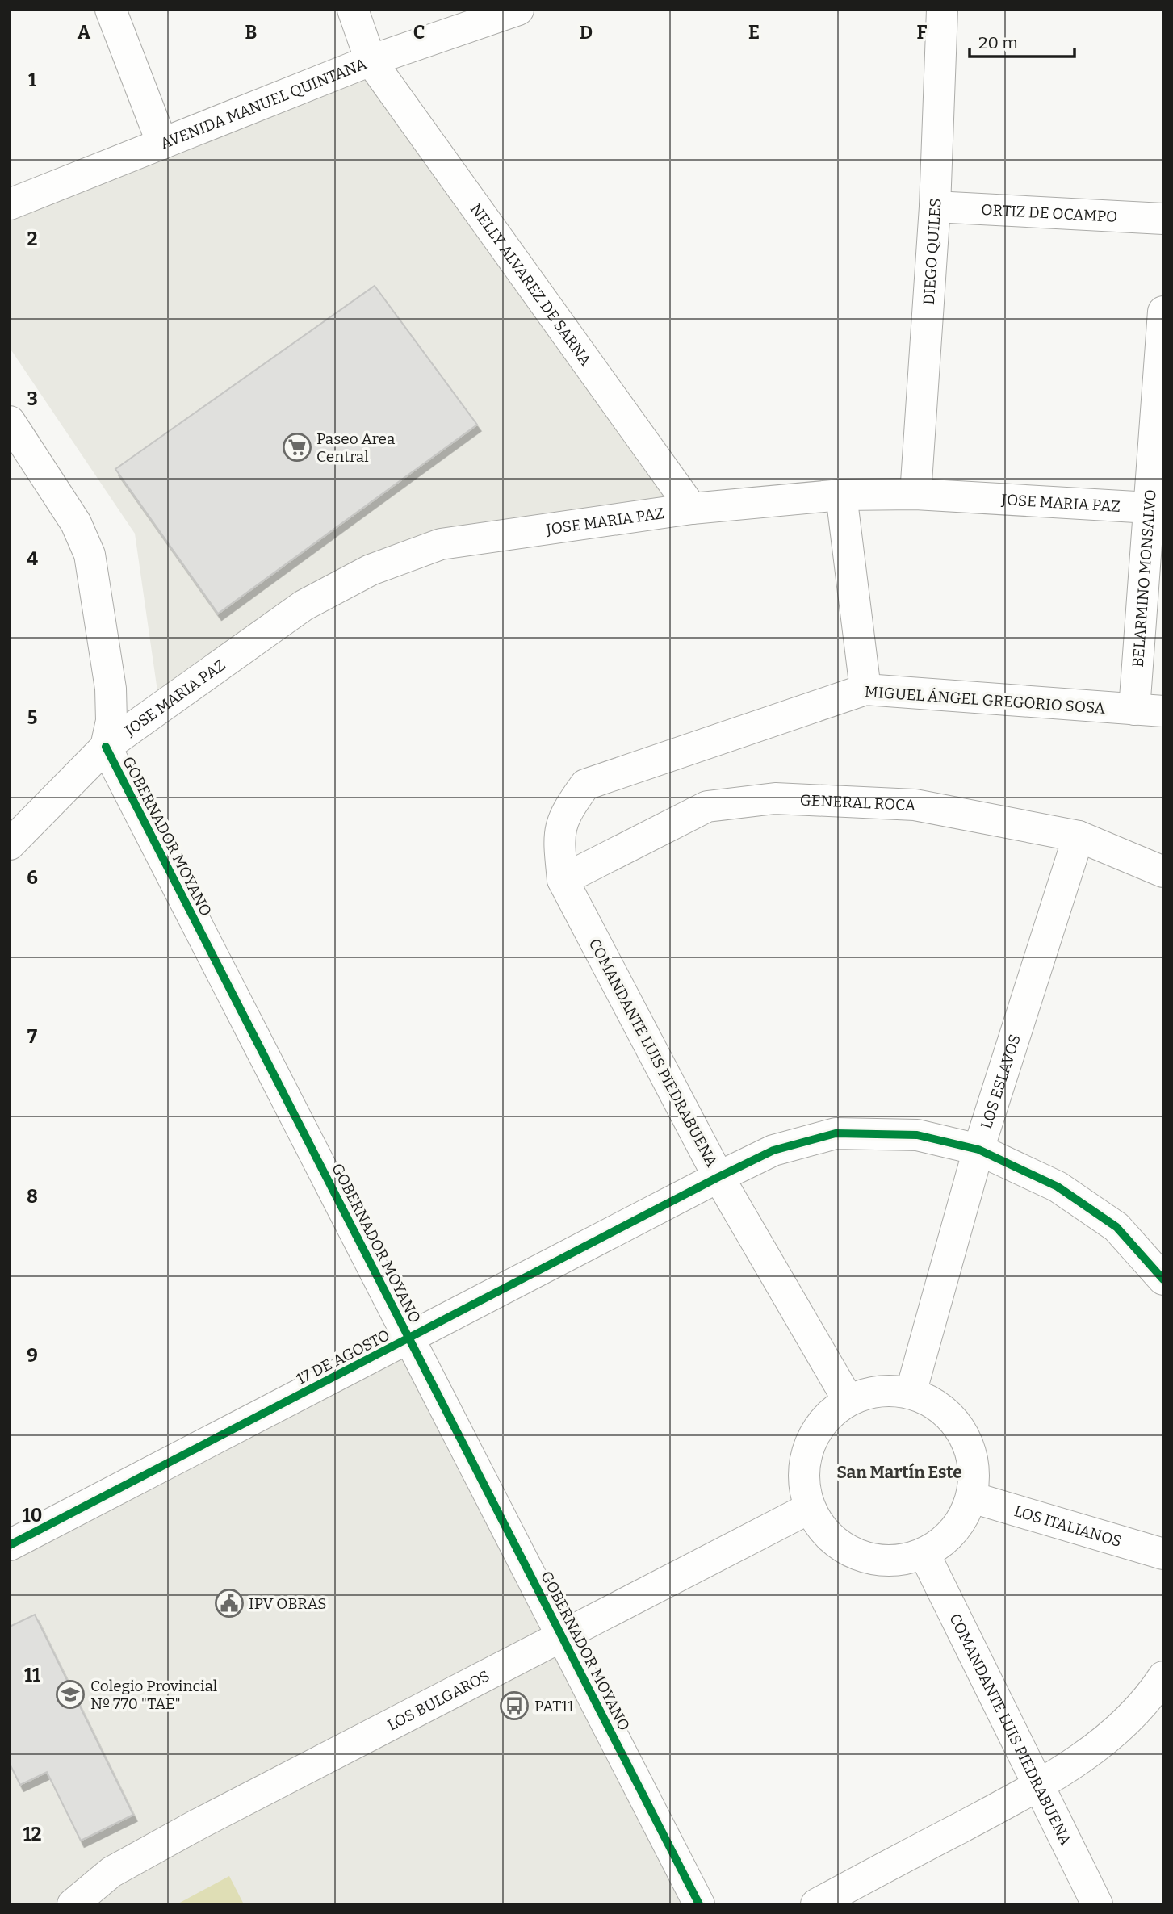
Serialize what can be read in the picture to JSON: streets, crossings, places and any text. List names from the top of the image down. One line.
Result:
{"streets":{"street":["AVENIDA MANUEL QUINTANA","ORTIZ DE OCAMPO","DIEGO QUILES","NELLY ALVAREZ DE SARNA","JOSE MARIA PAZ","BELARMINO MONSALVO","MIGUEL ÁNGEL GREGORIO SOSA","GENERAL ROCA","GOBERNADOR MOYANO","COMANDANTE LUIS PIEDRABUENA","LOS ESLAVOS","17 DE AGOSTO","LOS ITALIANOS","LOS BULGAROS"]},"crossings":[["AVENIDA MANUEL QUINTANA","NELLY ALVAREZ DE SARNA"],["ORTIZ DE OCAMPO","DIEGO QUILES"],["DIEGO QUILES","JOSE MARIA PAZ"],["NELLY ALVAREZ DE SARNA","JOSE MARIA PAZ"],["JOSE MARIA PAZ","BELARMINO MONSALVO"],["JOSE MARIA PAZ","GOBERNADOR MOYANO"],["BELARMINO MONSALVO","MIGUEL ÁNGEL GREGORIO SOSA"],["MIGUEL ÁNGEL GREGORIO SOSA","COMANDANTE LUIS PIEDRABUENA"],["GENERAL ROCA","COMANDANTE LUIS PIEDRABUENA"],["GENERAL ROCA","LOS ESLAVOS"],["GOBERNADOR MOYANO","17 DE AGOSTO"],["GOBERNADOR MOYANO","LOS BULGAROS"],["COMANDANTE LUIS PIEDRABUENA","LOS ESLAVOS"],["COMANDANTE LUIS PIEDRABUENA","17 DE AGOSTO"],["COMANDANTE LUIS PIEDRABUENA","LOS ITALIANOS"],["COMANDANTE LUIS PIEDRABUENA","LOS BULGAROS"],["LOS ESLAVOS","17 DE AGOSTO"],["LOS ESLAVOS","LOS ITALIANOS"],["LOS ESLAVOS","LOS BULGAROS"],["LOS ITALIANOS","LOS BULGAROS"]],"districts":["San Martín Este"],"places":{"supermarket":["Paseo Area Central"],"public building":["IPV OBRAS"],"school or university":["Colegio Provincial Nº 770 \"TAE\""],"bus stop":["PAT11"]},"scale_bar":"20 m","grid":{"columns":["A","B","C","D","E","F"],"rows":["1","2","3","4","5","6","7","8","9","10","11","12"]}}
